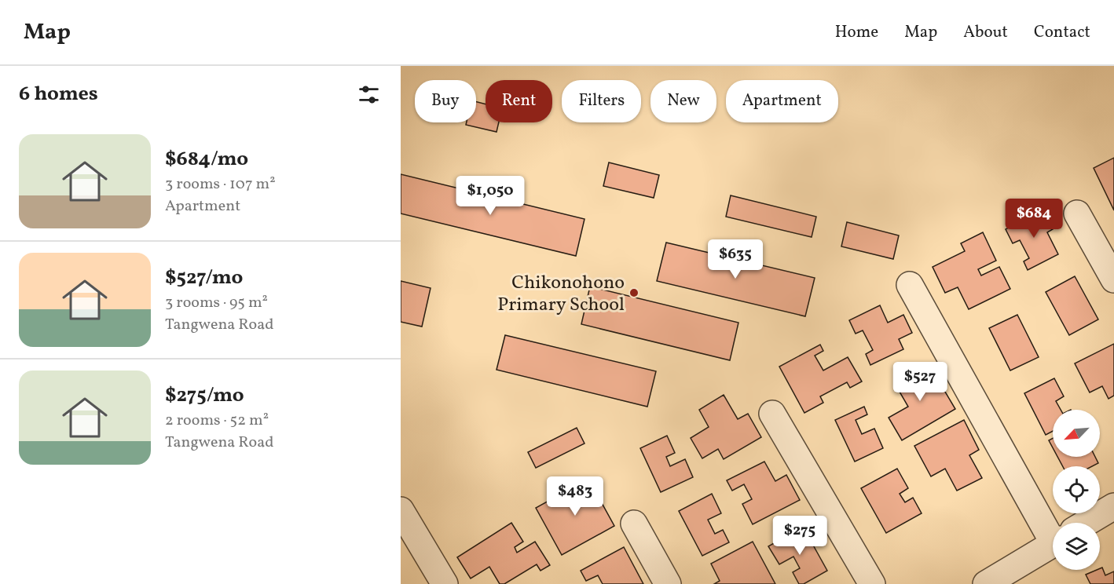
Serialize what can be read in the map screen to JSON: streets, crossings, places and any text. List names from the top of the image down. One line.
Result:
{"places":["Chikonohono Primary School"],"north":"bottom left","page":{"header":"Map","nav":["Home","Map","About","Contact"],"heading":"6 homes","chip":["Buy","Rent","Filters","New","Apartment"],"list":[{"name":"$684/mo","note":"3 rooms · 107 m² · Apartment"},{"name":"$527/mo","note":"3 rooms · 95 m² · Tangwena Road"},{"name":"$275/mo","note":"2 rooms · 52 m² · Tangwena Road"}],"price":["$1,050","$684","$635","$527","$483","$275"]}}
